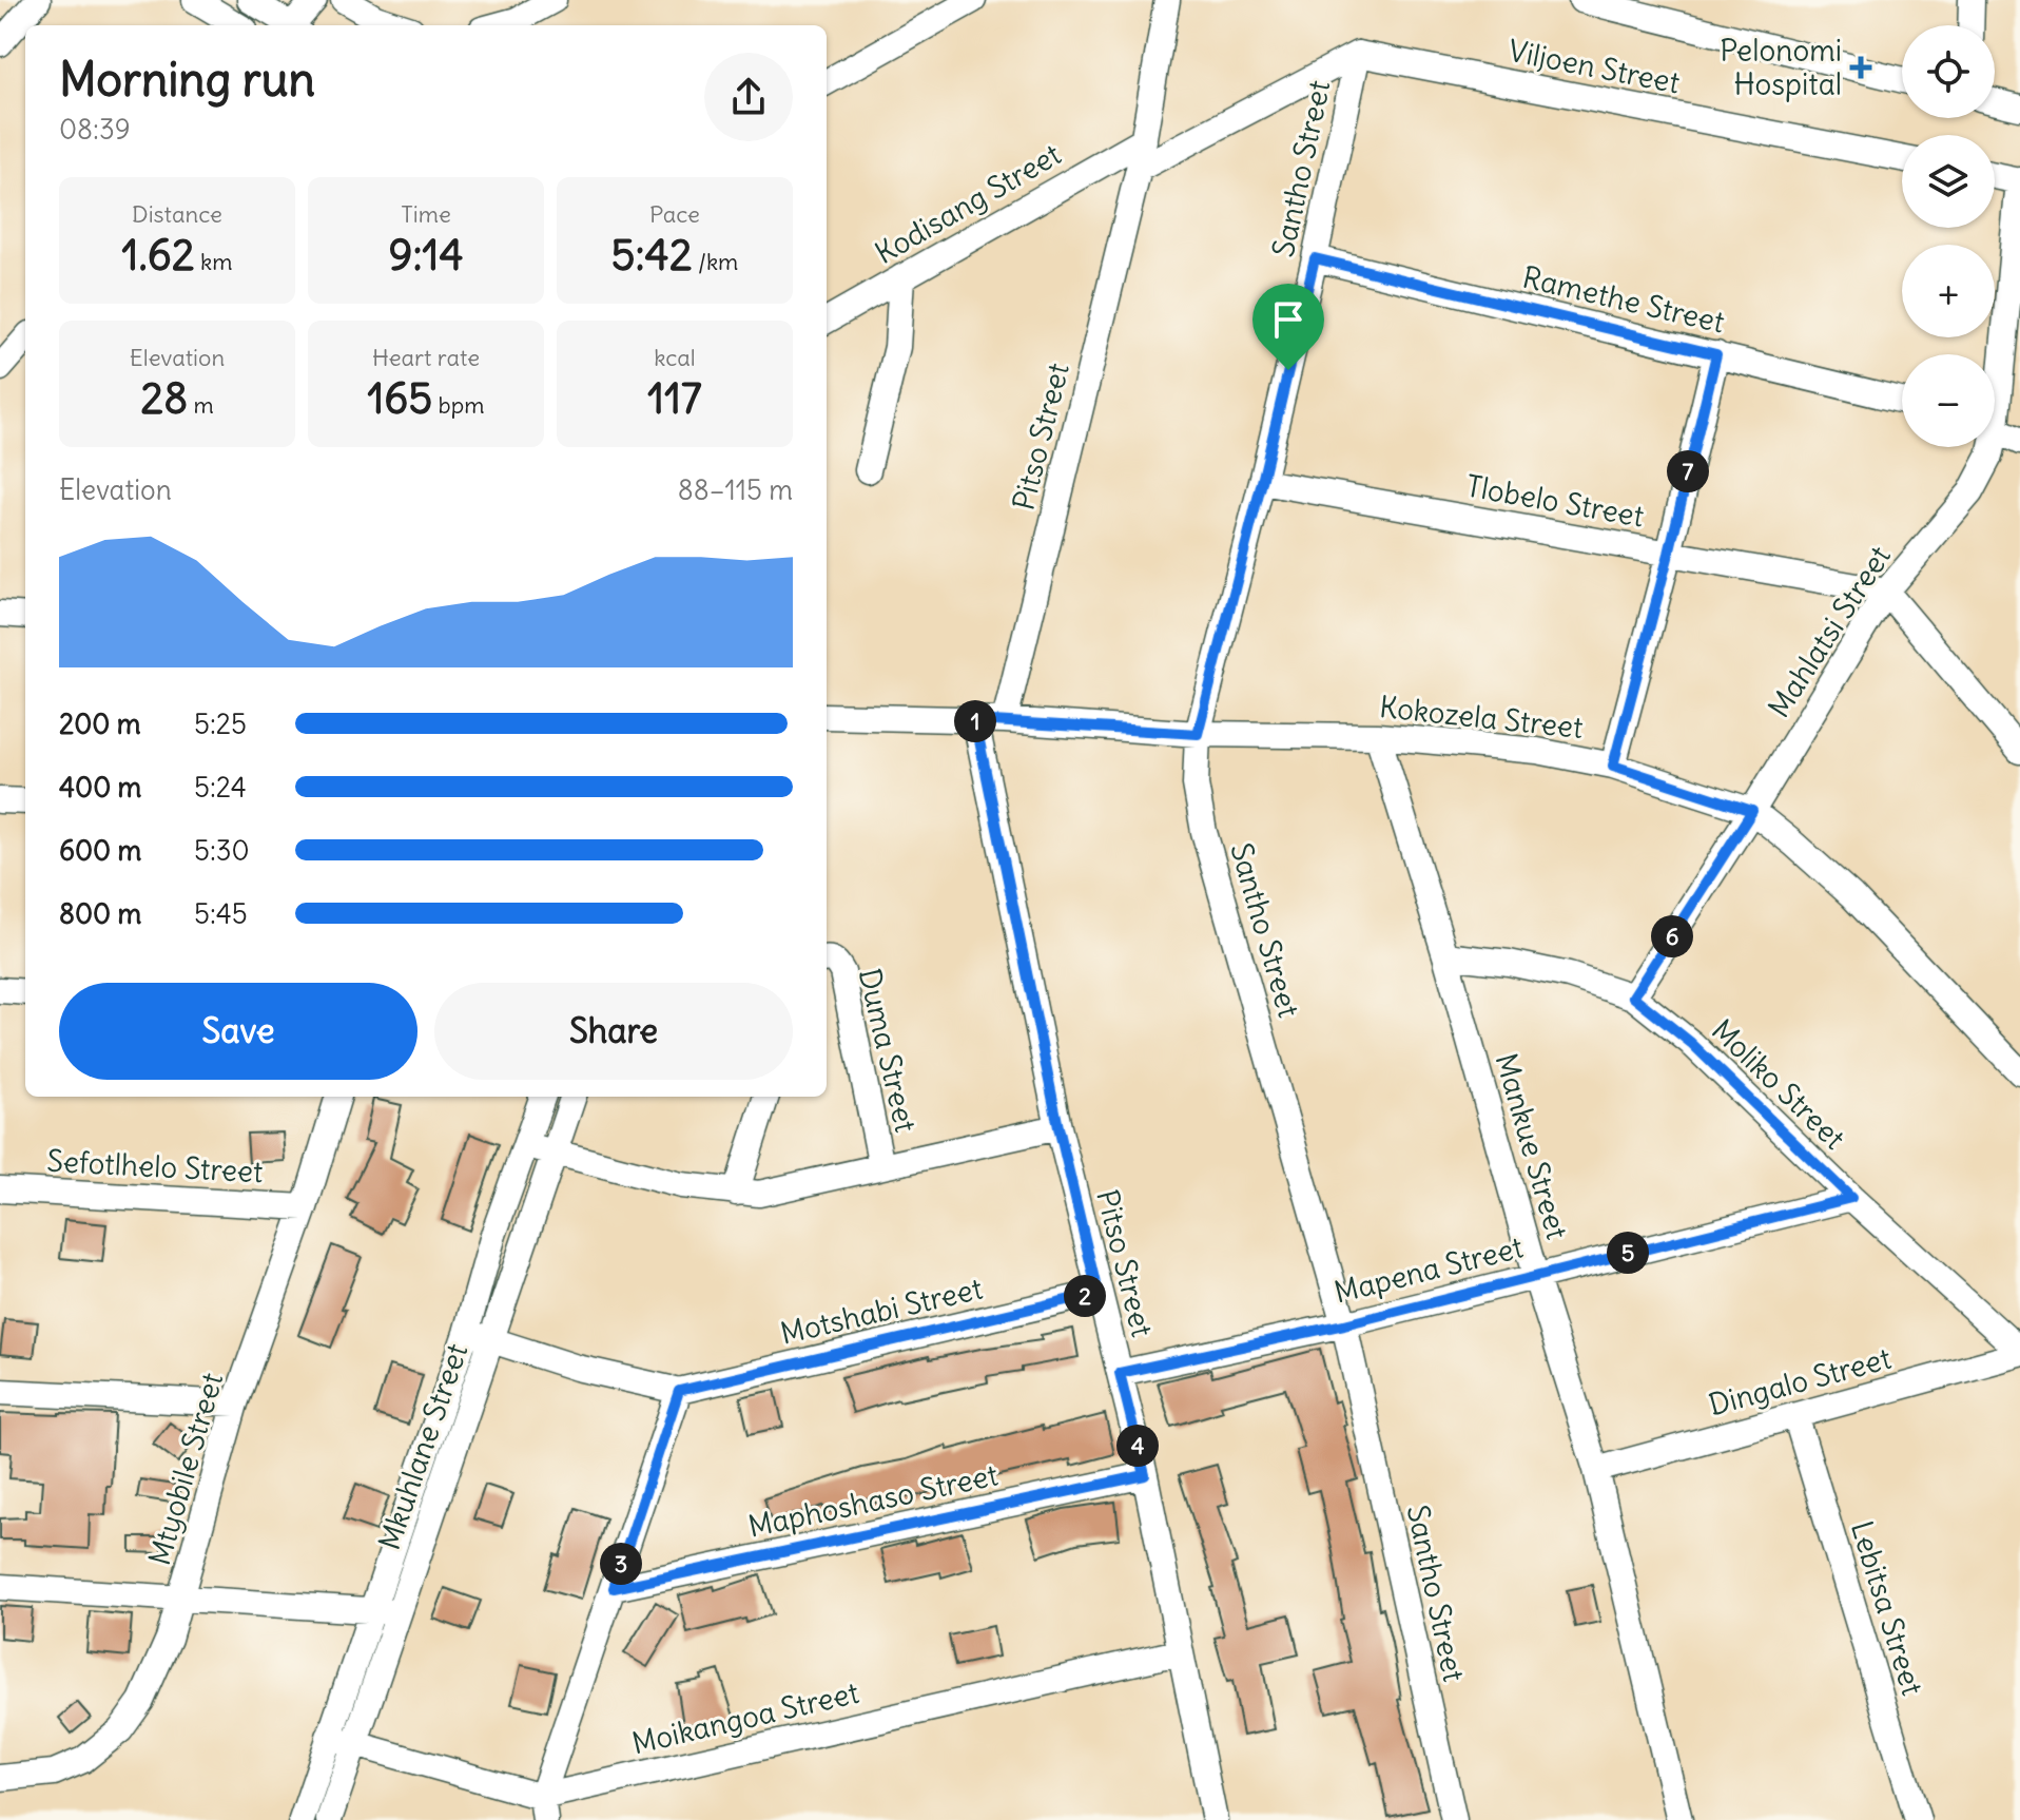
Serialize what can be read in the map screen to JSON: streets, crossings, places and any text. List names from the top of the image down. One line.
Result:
{"streets":{"street":["Viljoen Street","Santho Street","Kodisang Street","Ramethe Street","Pitso Street","Tlobelo Street","Mahlatsi Street","Kokozela Street","Duma Street","Moliko Street","Mankue Street","Sefotlhelo Street","Mapena Street","Motshabi Street","Dingalo Street","Mkuhlane Street","Mtyobile Street","Maphoshaso Street","Lebitsa Street","Moikangoa Street"]},"crossings":[["Viljoen Street","Santho Street"],["Santho Street","Ramethe Street"],["Santho Street","Tlobelo Street"],["Santho Street","Kokozela Street"],["Santho Street","Mapena Street"],["Kodisang Street","Pitso Street"],["Pitso Street","Kokozela Street"],["Pitso Street","Duma Street"],["Pitso Street","Mapena Street"],["Pitso Street","Motshabi Street"],["Pitso Street","Maphoshaso Street"],["Pitso Street","Moikangoa Street"],["Tlobelo Street","Mahlatsi Street"],["Mahlatsi Street","Kokozela Street"],["Mahlatsi Street","Moliko Street"],["Kokozela Street","Mankue Street"],["Duma Street","Mkuhlane Street"],["Moliko Street","Mankue Street"],["Moliko Street","Mapena Street"],["Moliko Street","Dingalo Street"],["Mankue Street","Mapena Street"],["Mankue Street","Dingalo Street"],["Sefotlhelo Street","Mtyobile Street"],["Motshabi Street","Mkuhlane Street"],["Dingalo Street","Lebitsa Street"],["Mkuhlane Street","Moikangoa Street"]],"places":{"health":["Pelonomi Hospital"]},"page":{"map_buttons":["+","−"],"heading":["Morning run","08:39"],"stats":[["Distance","1.62 km"],["Time","9:14"],["Pace","5:42 /km"],["Elevation","28 m"],["Heart rate","165 bpm"],["kcal","117"]],"pins":["7","1","6","5","2","4","3"],"chart":["Elevation","88–115 m"],"list":[{"name":"200 m","note":"5:25"},{"name":"400 m","note":"5:24"},{"name":"600 m","note":"5:30"},{"name":"800 m","note":"5:45"}],"buttons":["Save","Share"]}}
